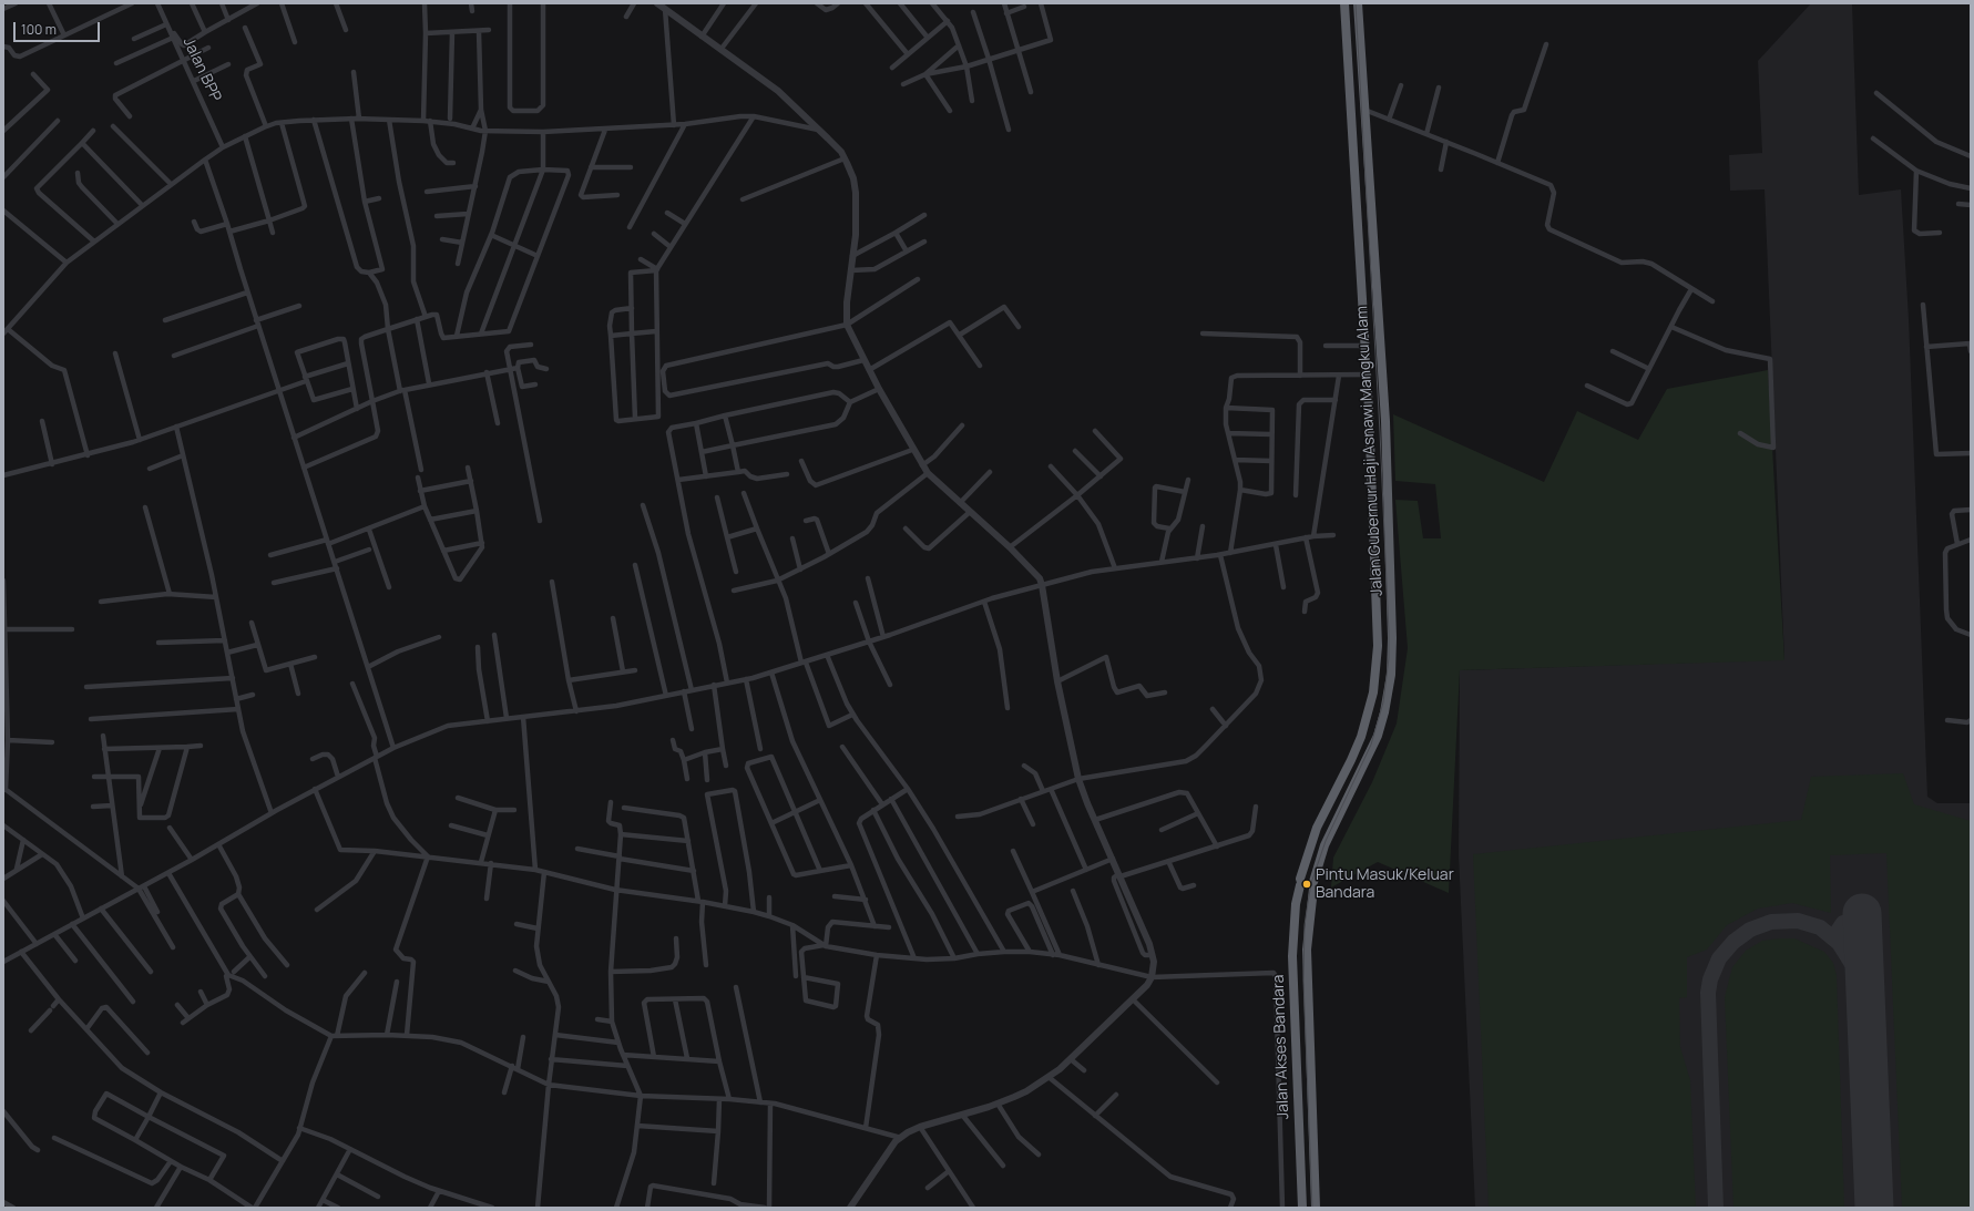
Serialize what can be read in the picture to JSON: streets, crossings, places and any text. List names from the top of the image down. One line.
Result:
{"streets":{"highway":["Jalan Gubernur Haji Asnawi Mangku Alam","Jalan Akses Bandara"],"street":["Jalan BPP"]},"crossings":[["Jalan Gubernur Haji Asnawi Mangku Alam","Jalan Akses Bandara"]],"places":["Pintu Masuk/Keluar Bandara"],"scale_bar":"100 m"}
